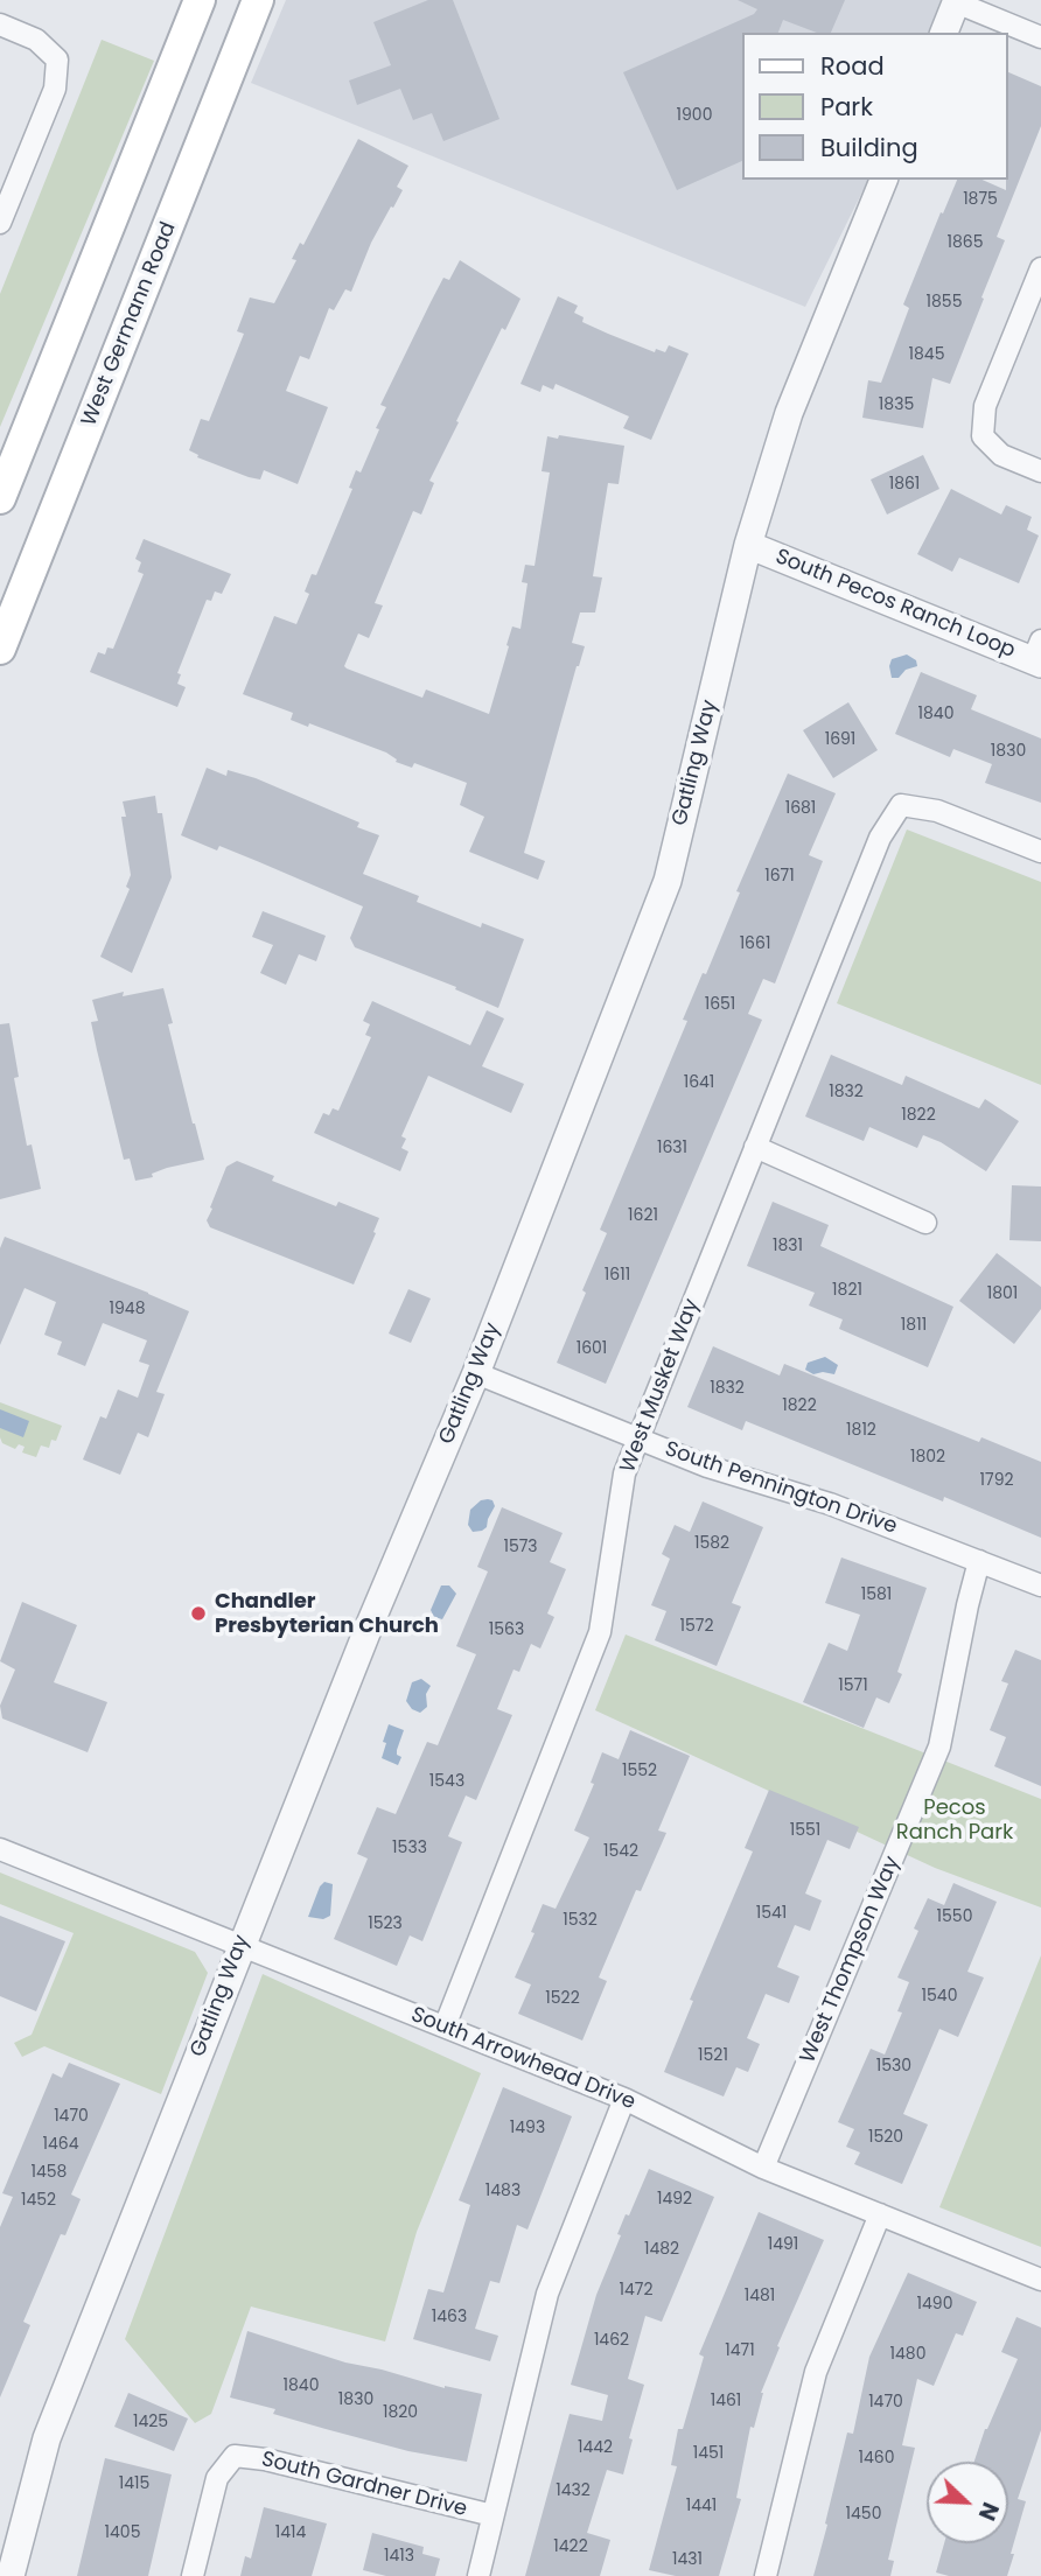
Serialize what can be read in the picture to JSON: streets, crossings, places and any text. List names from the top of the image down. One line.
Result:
{"streets":{"main road":["West Germann Road"],"street":["South Pecos Ranch Loop","Gatling Way","West Musket Way","South Pennington Drive","West Thompson Way","South Arrowhead Drive","South Gardner Drive"]},"crossings":[["South Pecos Ranch Loop","Gatling Way"],["Gatling Way","South Pennington Drive"],["Gatling Way","South Arrowhead Drive"],["West Musket Way","South Pennington Drive"],["West Musket Way","South Arrowhead Drive"],["South Pennington Drive","West Thompson Way"],["West Thompson Way","South Arrowhead Drive"]],"parks":["Pecos Ranch Park"],"places":["Chandler Presbyterian Church"],"house_numbers":["1900","1875","1865","1855","1845","1835","1861","1840","1691","1830","1681","1671","1661","1651","1641","1832","1822","1631","1621","1831","1611","1821","1801","1948","1811","1601","1832","1822","1812","1802","1792","1582","1573","1581","1572","1563","1571","1552","1543","1551","1533","1542","1541","1550","1532","1523","1540","1522","1521","1530","1470","1493","1520","1464","1458","1483","1492","1452","1491","1482","1472","1481","1490","1463","1462","1471","1480","1840","1830","1461","1470","1820","1425","1442","1451","1460","1415","1432","1441","1450","1405","1414","1422","1413","1431"],"legend":["Road","Park","Building"],"north":"bottom right"}
